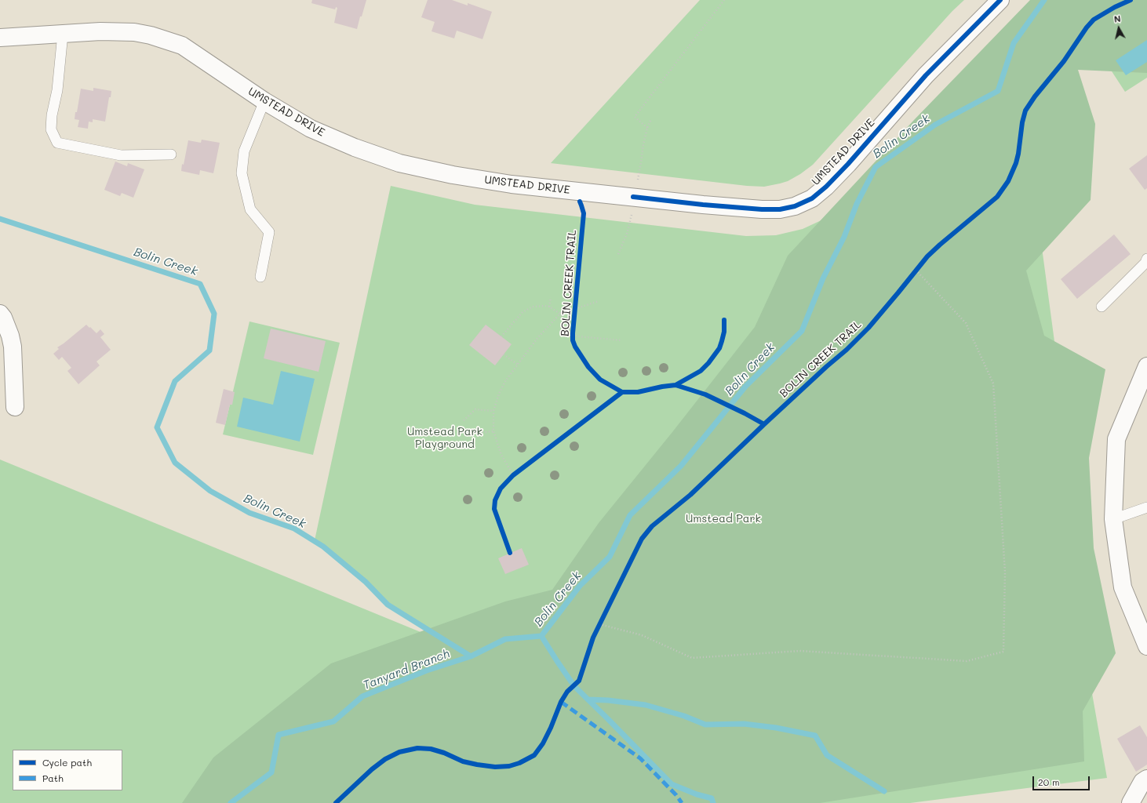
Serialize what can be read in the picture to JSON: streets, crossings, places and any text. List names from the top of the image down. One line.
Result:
{"streets":{"street":["UMSTEAD DRIVE"],"cycle path":["BOLIN CREEK TRAIL"]},"water":["Bolin Creek","Tanyard Branch"],"parks":["Umstead Park Playground","Umstead Park"],"legend":["Cycle path","Path"],"scale_bar":"20 m","north":"top"}
